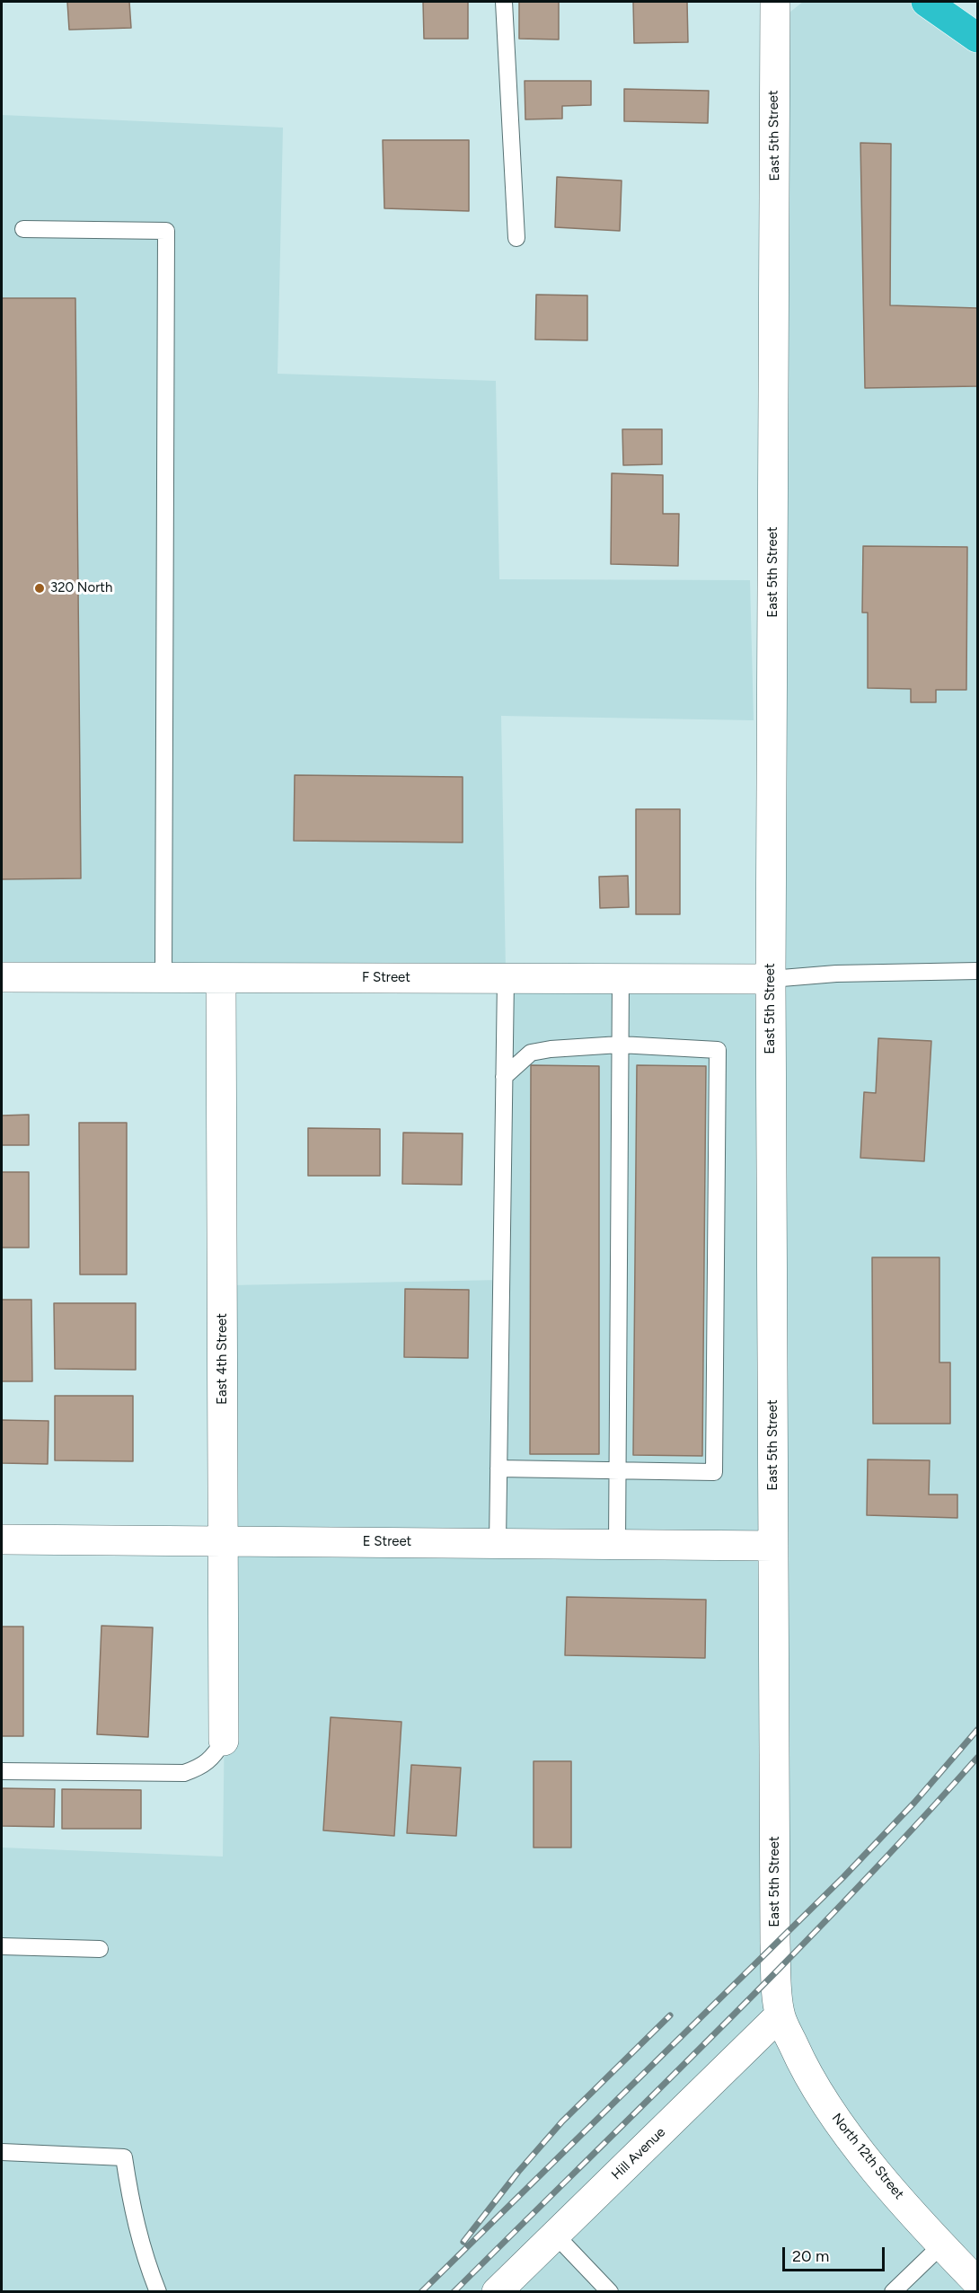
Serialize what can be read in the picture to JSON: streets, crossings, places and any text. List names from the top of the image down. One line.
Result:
{"streets":{"street":["East 5th Street","F Street","East 4th Street","E Street","Hill Avenue","North 12th Street"]},"crossings":[["East 5th Street","F Street"],["East 5th Street","E Street"],["East 5th Street","Hill Avenue"],["East 5th Street","North 12th Street"],["F Street","East 4th Street"],["East 4th Street","E Street"],["Hill Avenue","North 12th Street"]],"places":["320 North"],"scale_bar":"20 m"}
